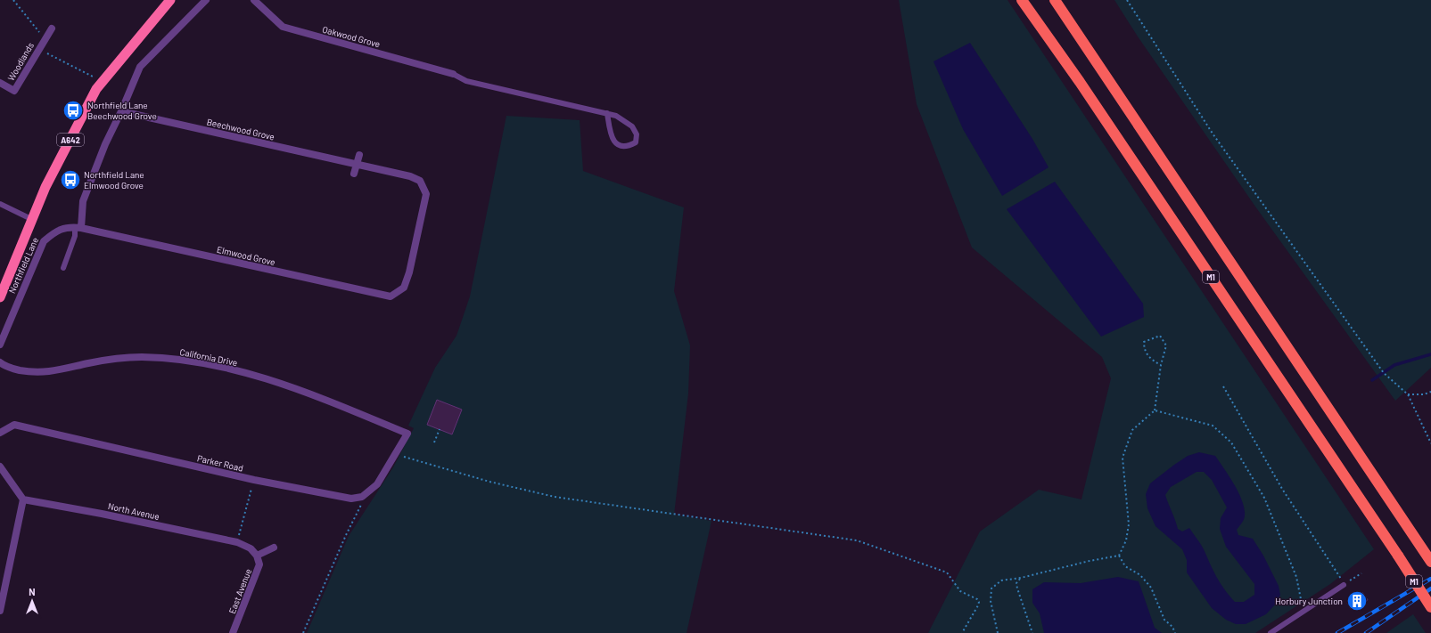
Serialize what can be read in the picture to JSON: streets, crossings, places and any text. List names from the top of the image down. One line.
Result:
{"streets":{"highway":["A642","Northfield Lane","M1"],"street":["Oakwood Grove","Woodlands","Beechwood Grove","Elmwood Grove","California Drive","Parker Road","North Avenue","East Avenue"]},"crossings":[["Beechwood Grove","Elmwood Grove"],["Elmwood Grove","Northfield Lane"],["North Avenue","East Avenue"]],"places":{"bus stop":["Northfield Lane Beechwood Grove","Northfield Lane Elmwood Grove"],"building":["Horbury Junction"]},"north":"top"}
